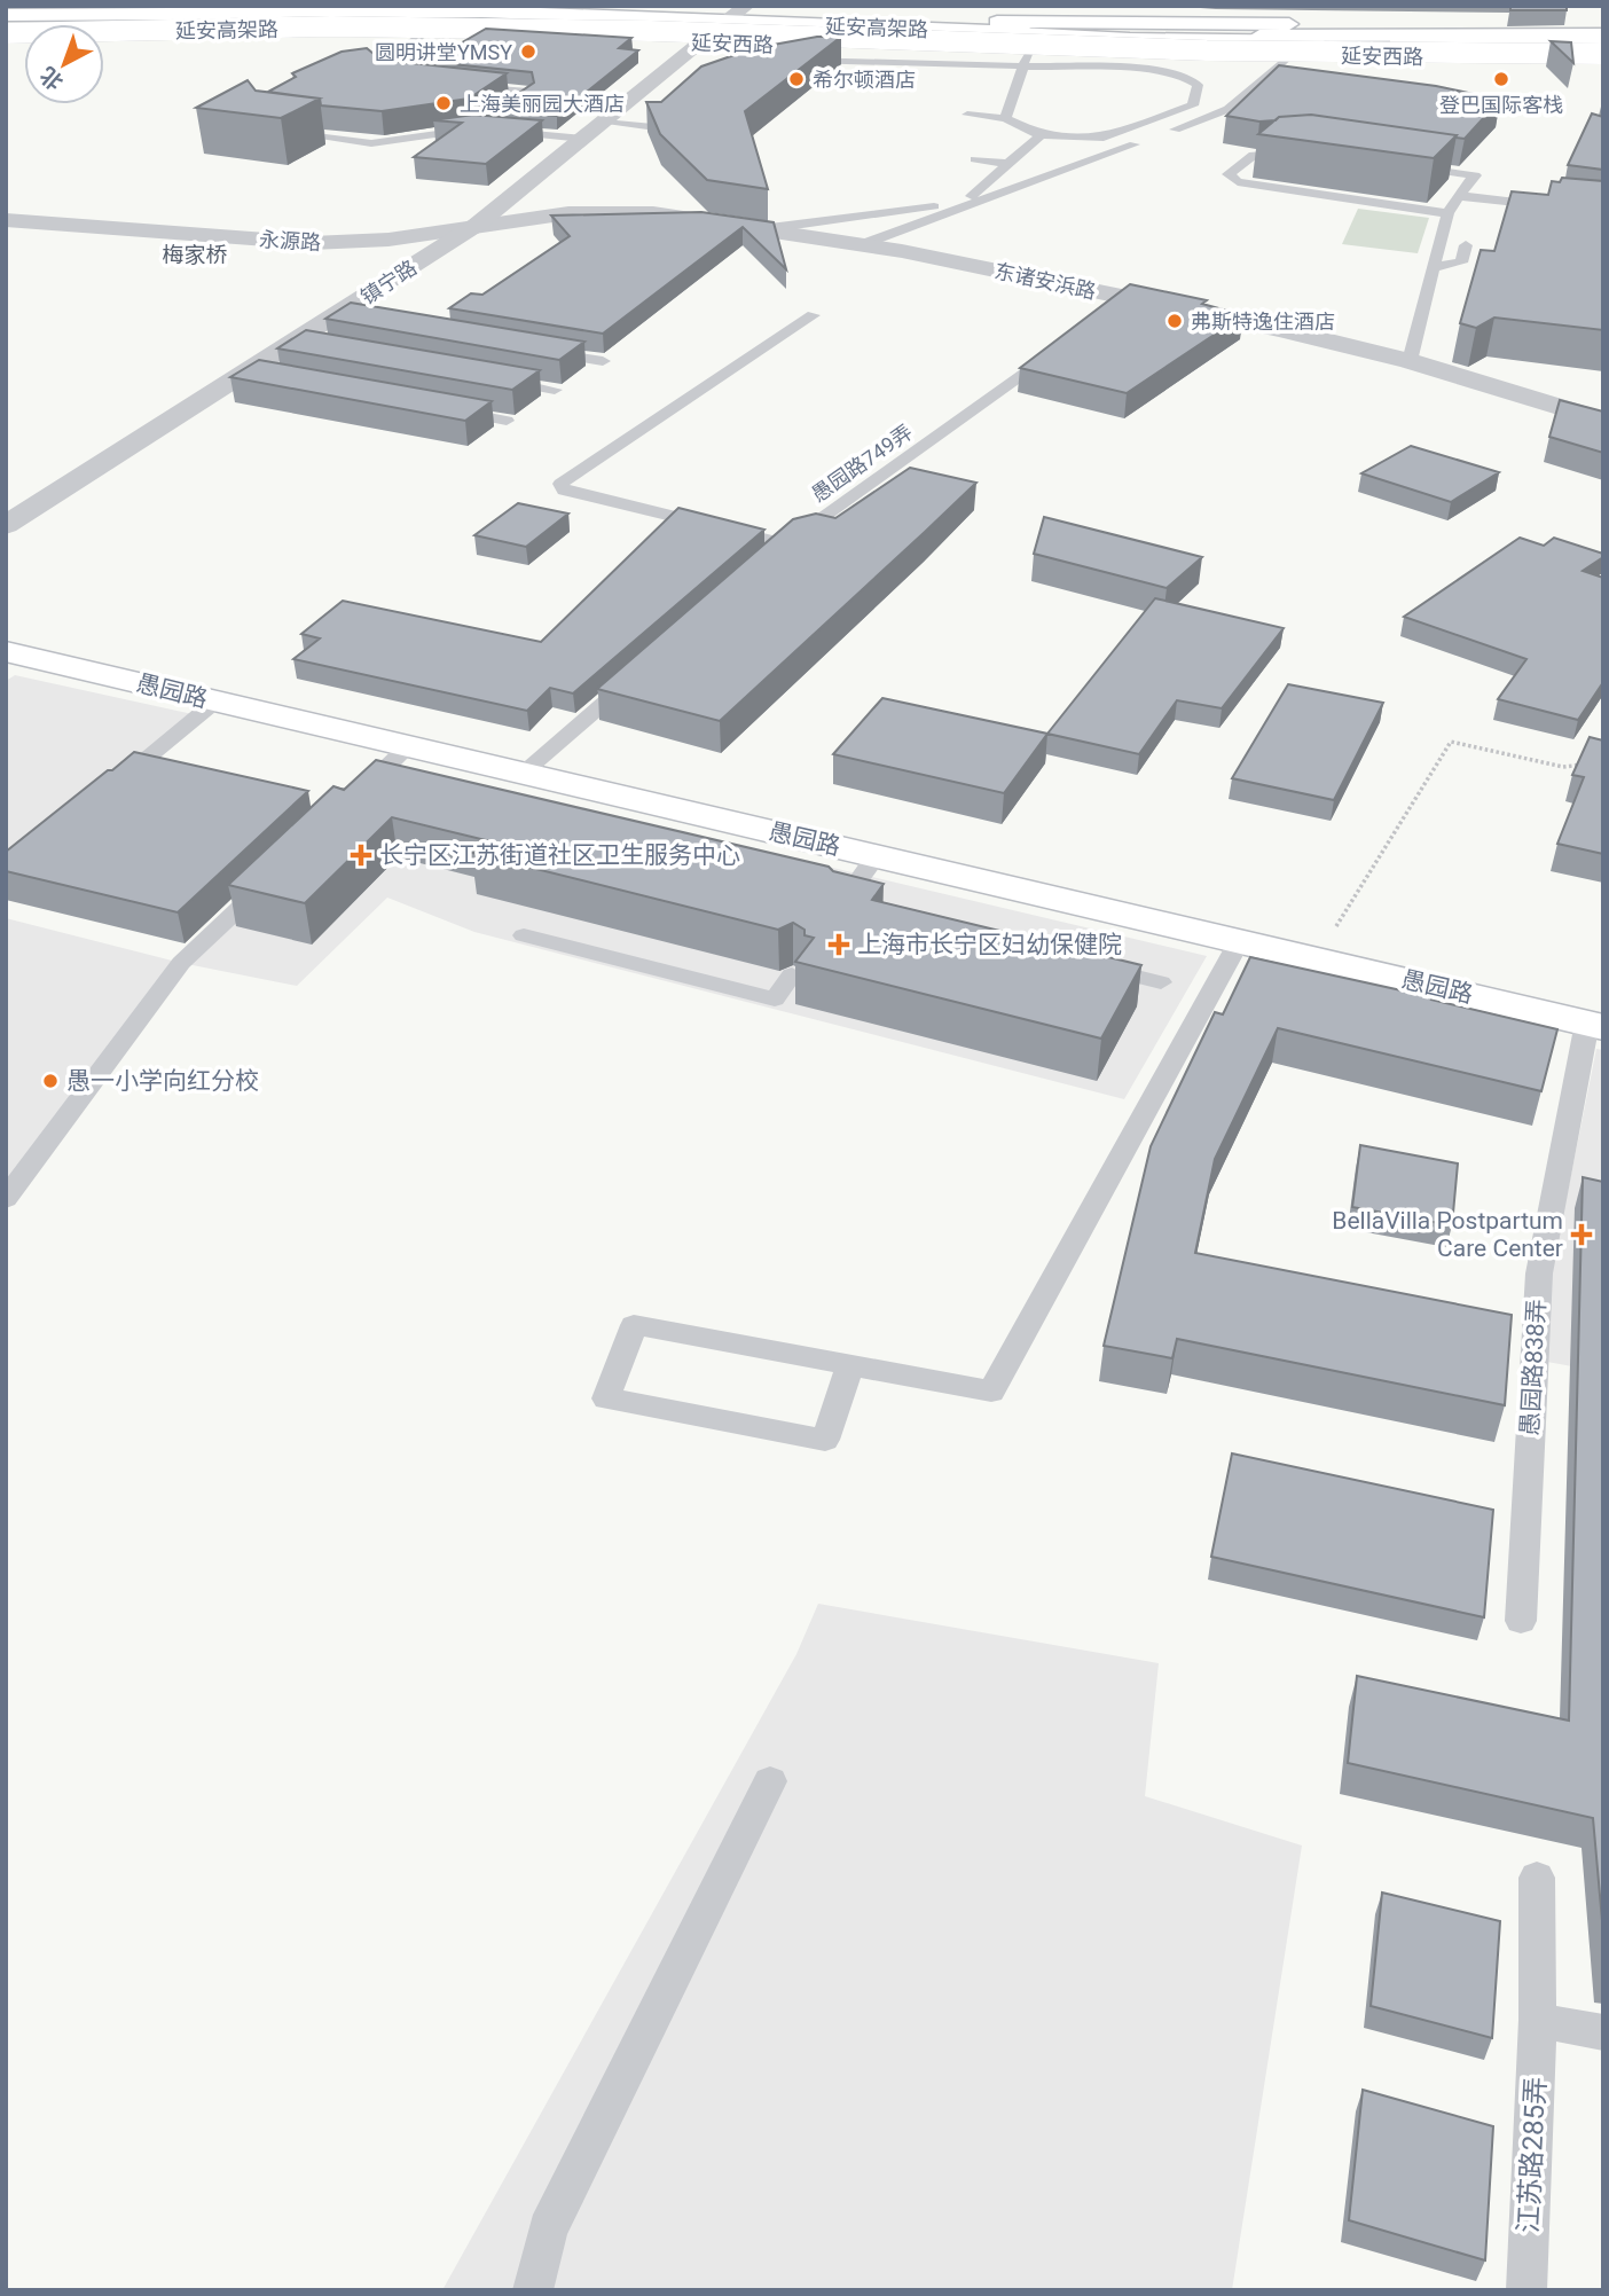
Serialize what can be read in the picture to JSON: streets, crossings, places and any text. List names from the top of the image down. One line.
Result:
{"streets":{"main road":["延安高架路","延安西路","愚园路"],"street":["永源路","东诸安浜路","镇宁路"],"lane":["愚园路749弄","愚园路838弄","江苏路285弄"]},"crossings":[["延安高架路","延安西路"],["延安西路","镇宁路"],["永源路","东诸安浜路"],["永源路","镇宁路"],["东诸安浜路","镇宁路"],["愚园路","愚园路838弄"]],"districts":["梅家桥"],"places":{"other":["圆明讲堂YMSY","希尔顿酒店","登巴国际客栈","上海美丽园大酒店","弗斯特逸住酒店","愚一小学向红分校"],"health":["长宁区江苏街道社区卫生服务中心","上海市长宁区妇幼保健院","BellaVilla Postpartum Care Center"]},"north":"bottom left"}
